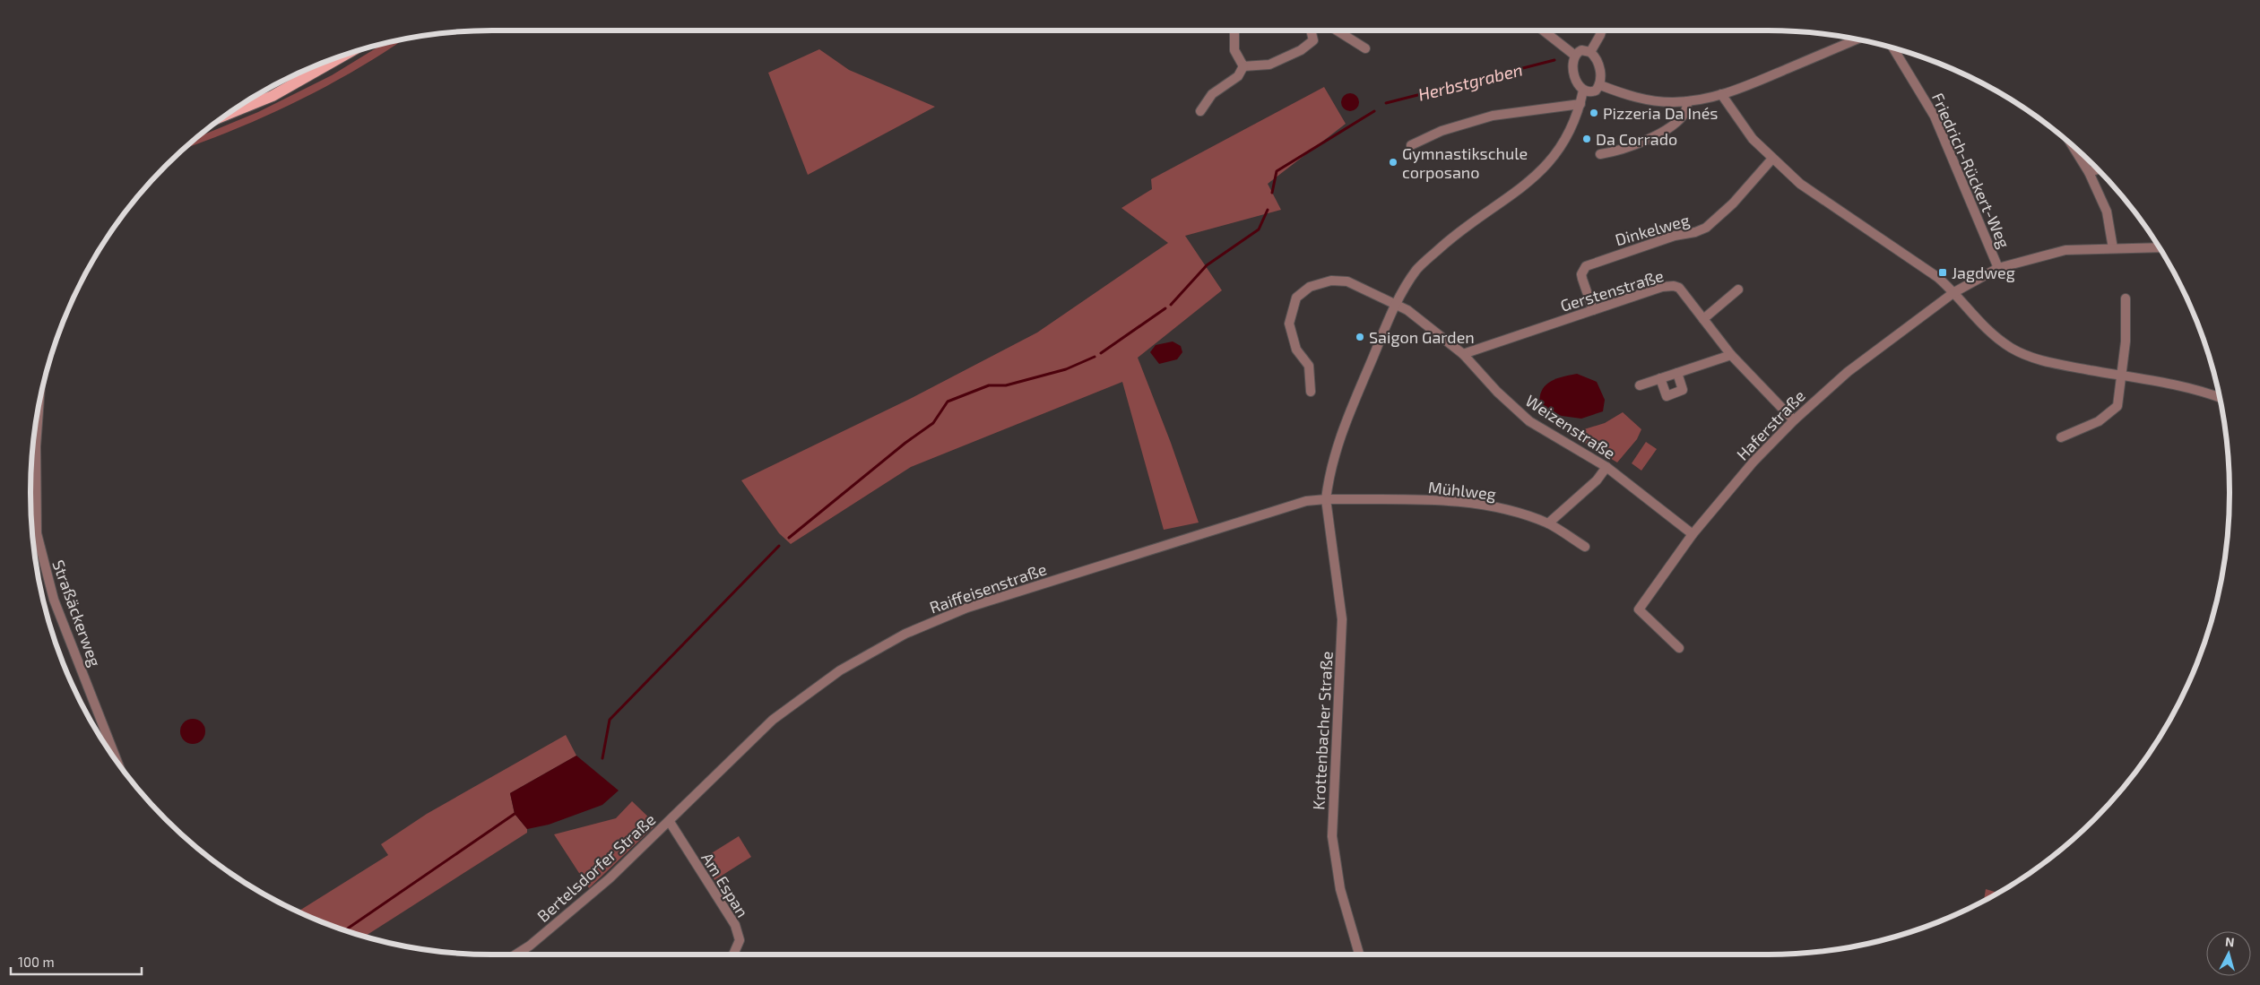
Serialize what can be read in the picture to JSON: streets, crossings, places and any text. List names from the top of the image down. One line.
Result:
{"streets":{"street":["Friedrich-Rückert-Weg","Dinkelweg","Gerstenstraße","Haferstraße","Weizenstraße","Mühlweg","Raiffeisenstraße","Straßäckerweg","Krottenbacher Straße","Bertelsdorfer Straße","Am Espan"]},"crossings":[["Friedrich-Rückert-Weg","Haferstraße"],["Dinkelweg","Gerstenstraße"],["Gerstenstraße","Haferstraße"],["Gerstenstraße","Weizenstraße"],["Haferstraße","Weizenstraße"],["Weizenstraße","Krottenbacher Straße"],["Mühlweg","Raiffeisenstraße"],["Mühlweg","Krottenbacher Straße"],["Raiffeisenstraße","Krottenbacher Straße"],["Raiffeisenstraße","Bertelsdorfer Straße"],["Bertelsdorfer Straße","Am Espan"]],"water":["Herbstgraben"],"places":{"other":["Pizzeria Da Inés","Da Corrado","Gymnastikschule corposano","Saigon Garden"],"transit":["Jagdweg"]},"scale_bar":"100 m","north":"top"}
